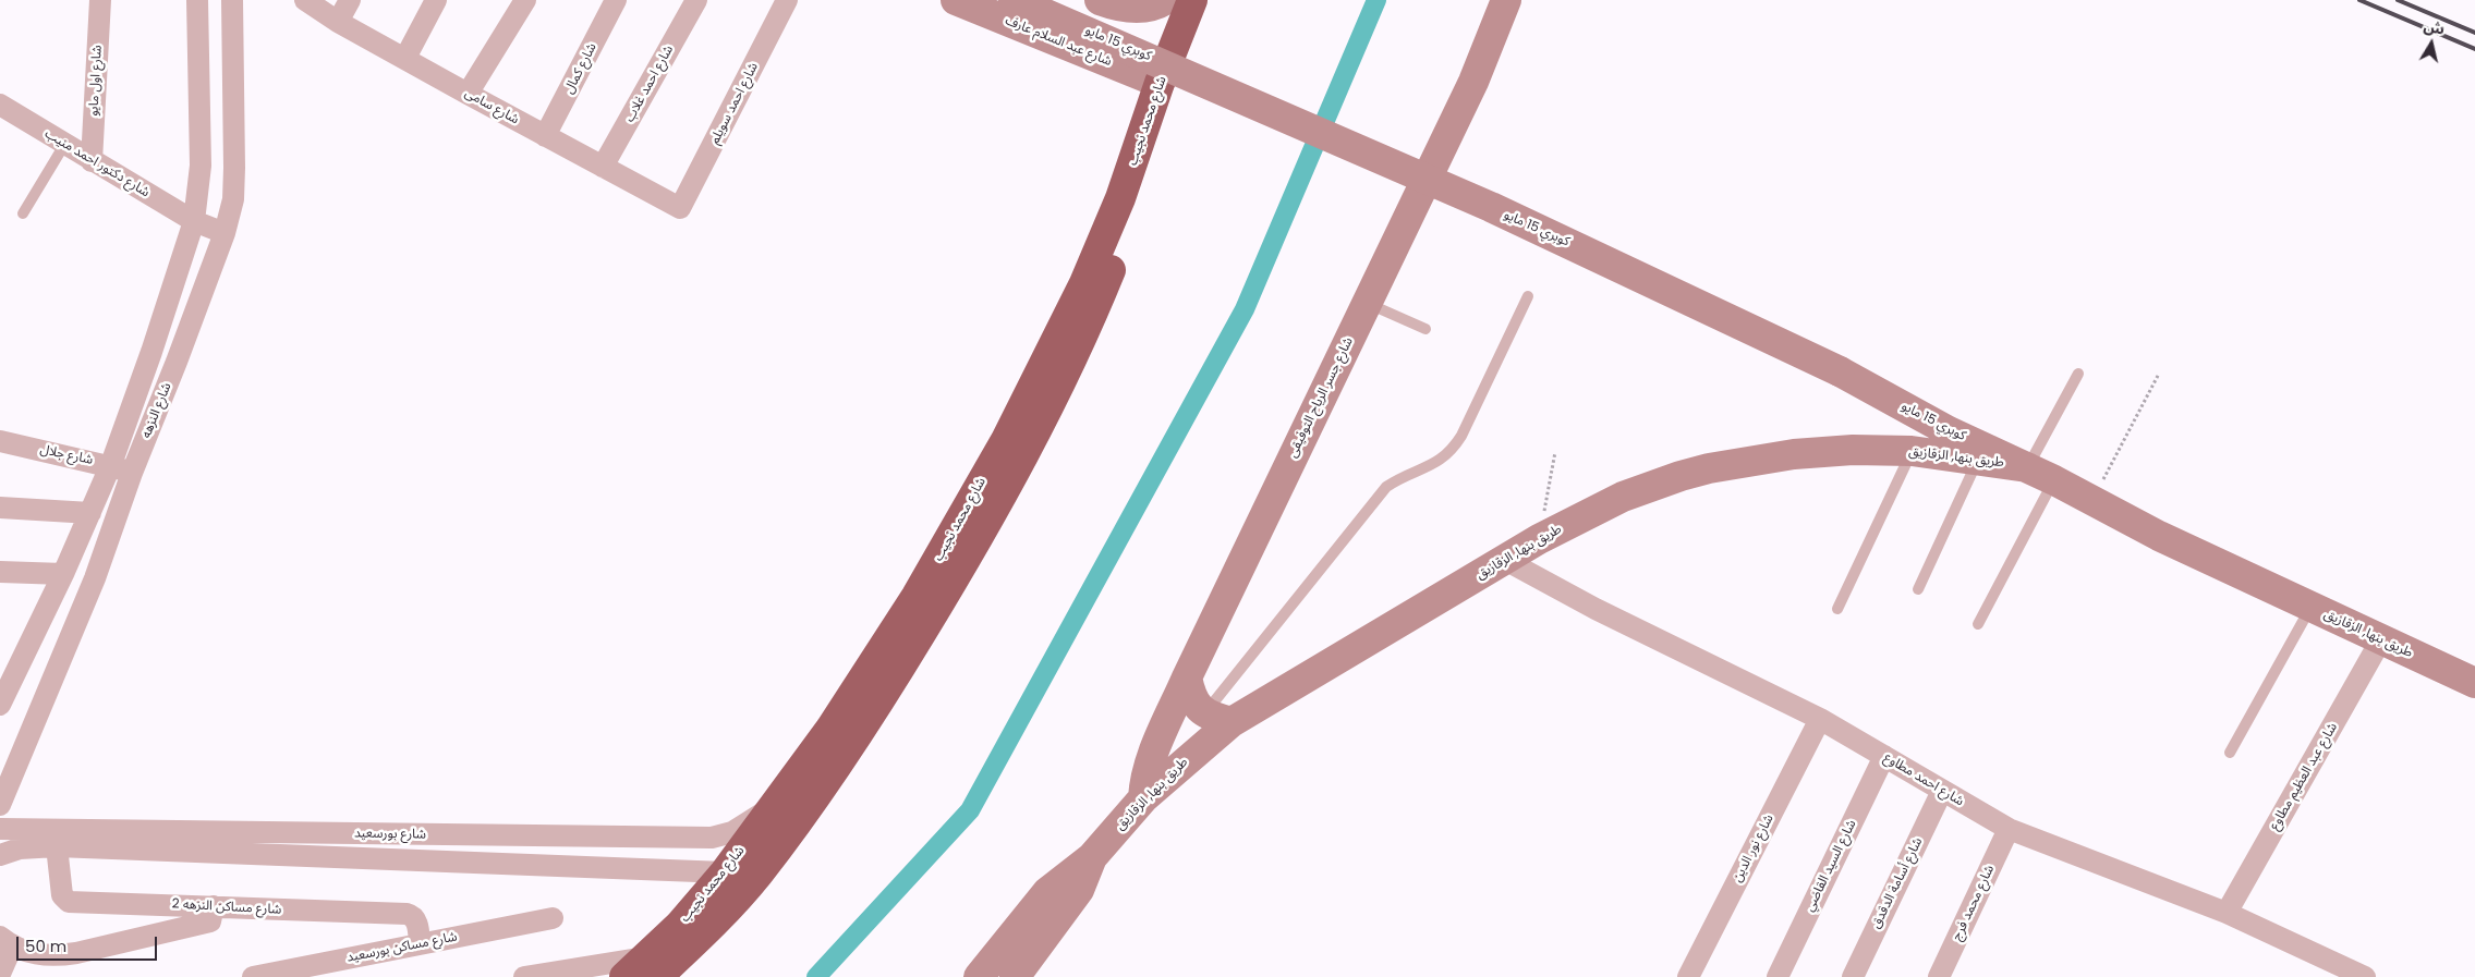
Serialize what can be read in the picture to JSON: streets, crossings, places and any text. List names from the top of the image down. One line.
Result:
{"streets":{"highway":["شارع محمد نجيب"],"main road":["شارع عبد السلام عارف","كوبري 15 مايو","شارع جسر الرياح التوفيقى","طريق بنها, الزقازيق"],"street":["شارع كمال","شارع اول مايو","شارع احمد غلاب","شارع احمد سويلم","شارع سامى","شارع دكتور احمد منيب","شارع النزهه","شارع جلال","شارع عبد العظيم مطاوع","شارع احمد مطاوع","شارع بورسعيد","شارع نور الدين","شارع السيد القاضي","شارع أسامة الدقدق","شارع محمد فرج","شارع مساكن النزهه 2","شارع مساكن بورسعيد"]},"crossings":[["شارع عبد السلام عارف","شارع محمد نجيب"],["كوبري 15 مايو","طريق بنها, الزقازيق"],["شارع كمال","شارع سامى"],["شارع اول مايو","شارع دكتور احمد منيب"],["شارع احمد غلاب","شارع سامى"],["شارع احمد سويلم","شارع سامى"],["شارع محمد نجيب","شارع بورسعيد"],["شارع دكتور احمد منيب","شارع النزهه"],["شارع جسر الرياح التوفيقى","طريق بنها, الزقازيق"],["شارع النزهه","شارع جلال"],["طريق بنها, الزقازيق","شارع عبد العظيم مطاوع"],["طريق بنها, الزقازيق","شارع احمد مطاوع"],["شارع عبد العظيم مطاوع","شارع احمد مطاوع"],["شارع احمد مطاوع","شارع نور الدين"],["شارع احمد مطاوع","شارع السيد القاضي"],["شارع احمد مطاوع","شارع أسامة الدقدق"],["شارع احمد مطاوع","شارع محمد فرج"],["شارع بورسعيد","شارع مساكن النزهه 2"],["شارع مساكن النزهه 2","شارع مساكن بورسعيد"]],"scale_bar":"50 m","north":"top"}
